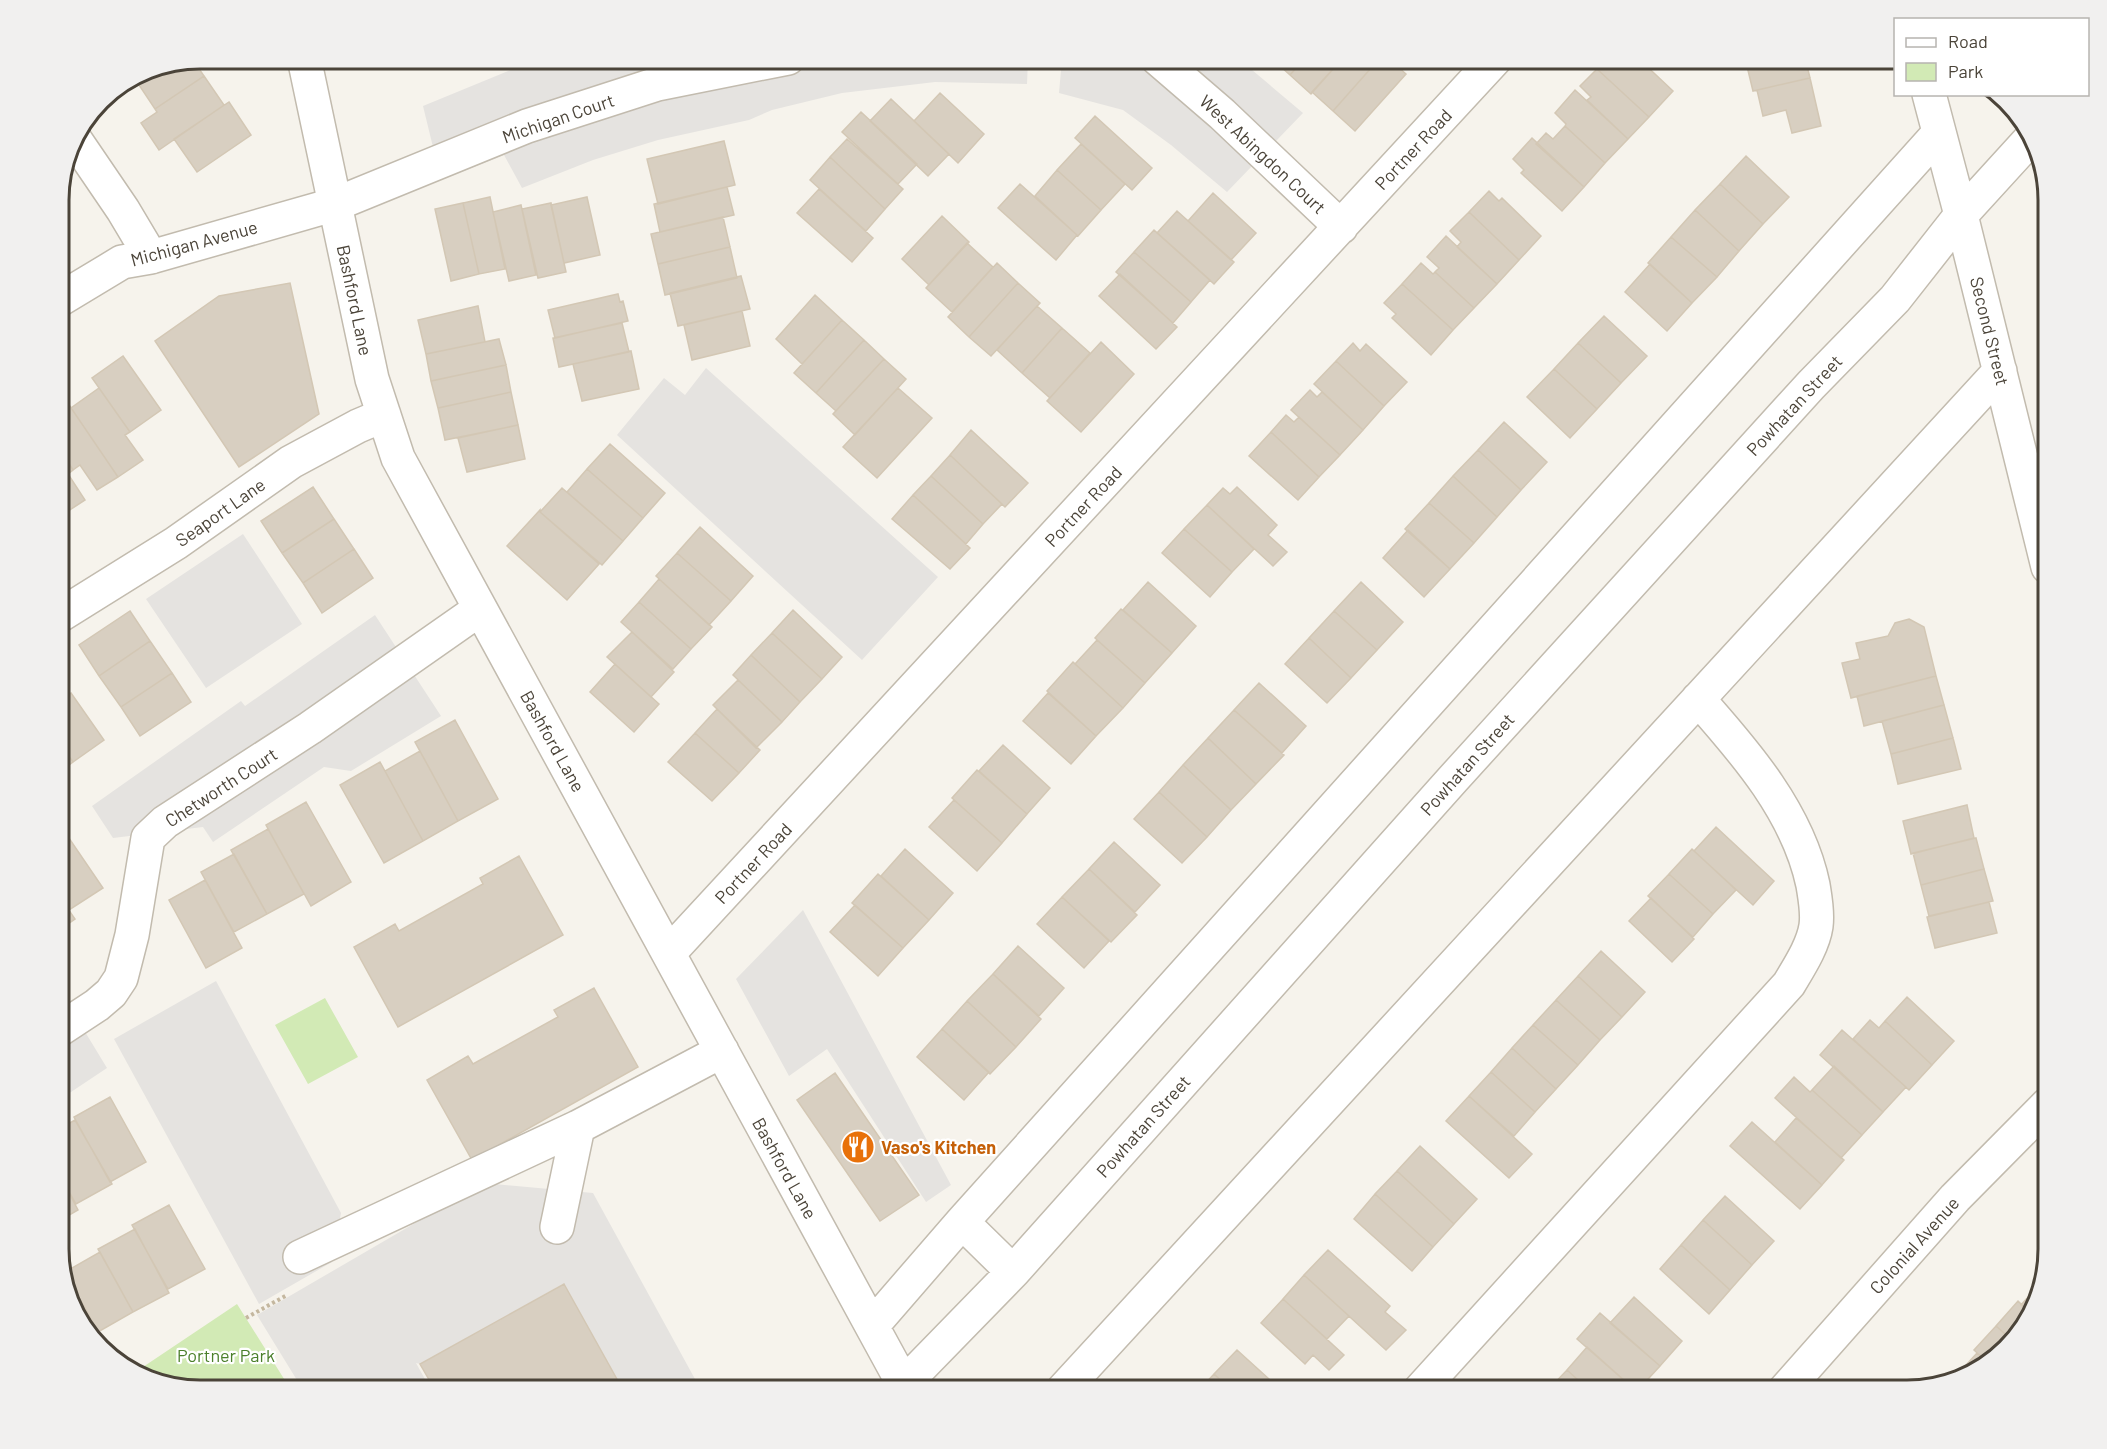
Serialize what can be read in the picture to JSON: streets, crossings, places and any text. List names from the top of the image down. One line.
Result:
{"streets":{"street":["Michigan Court","Portner Road","West Abingdon Court","Michigan Avenue","Bashford Lane","Second Street","Powhatan Street","Seaport Lane","Chetworth Court","Colonial Avenue"]},"crossings":[["Michigan Court","Michigan Avenue"],["Michigan Court","Bashford Lane"],["Portner Road","West Abingdon Court"],["Portner Road","Bashford Lane"],["Michigan Avenue","Bashford Lane"],["Bashford Lane","Seaport Lane"],["Bashford Lane","Chetworth Court"],["Second Street","Powhatan Street"]],"parks":["Portner Park"],"places":{"restaurant":["Vaso's Kitchen"]},"legend":["Road","Park"]}
